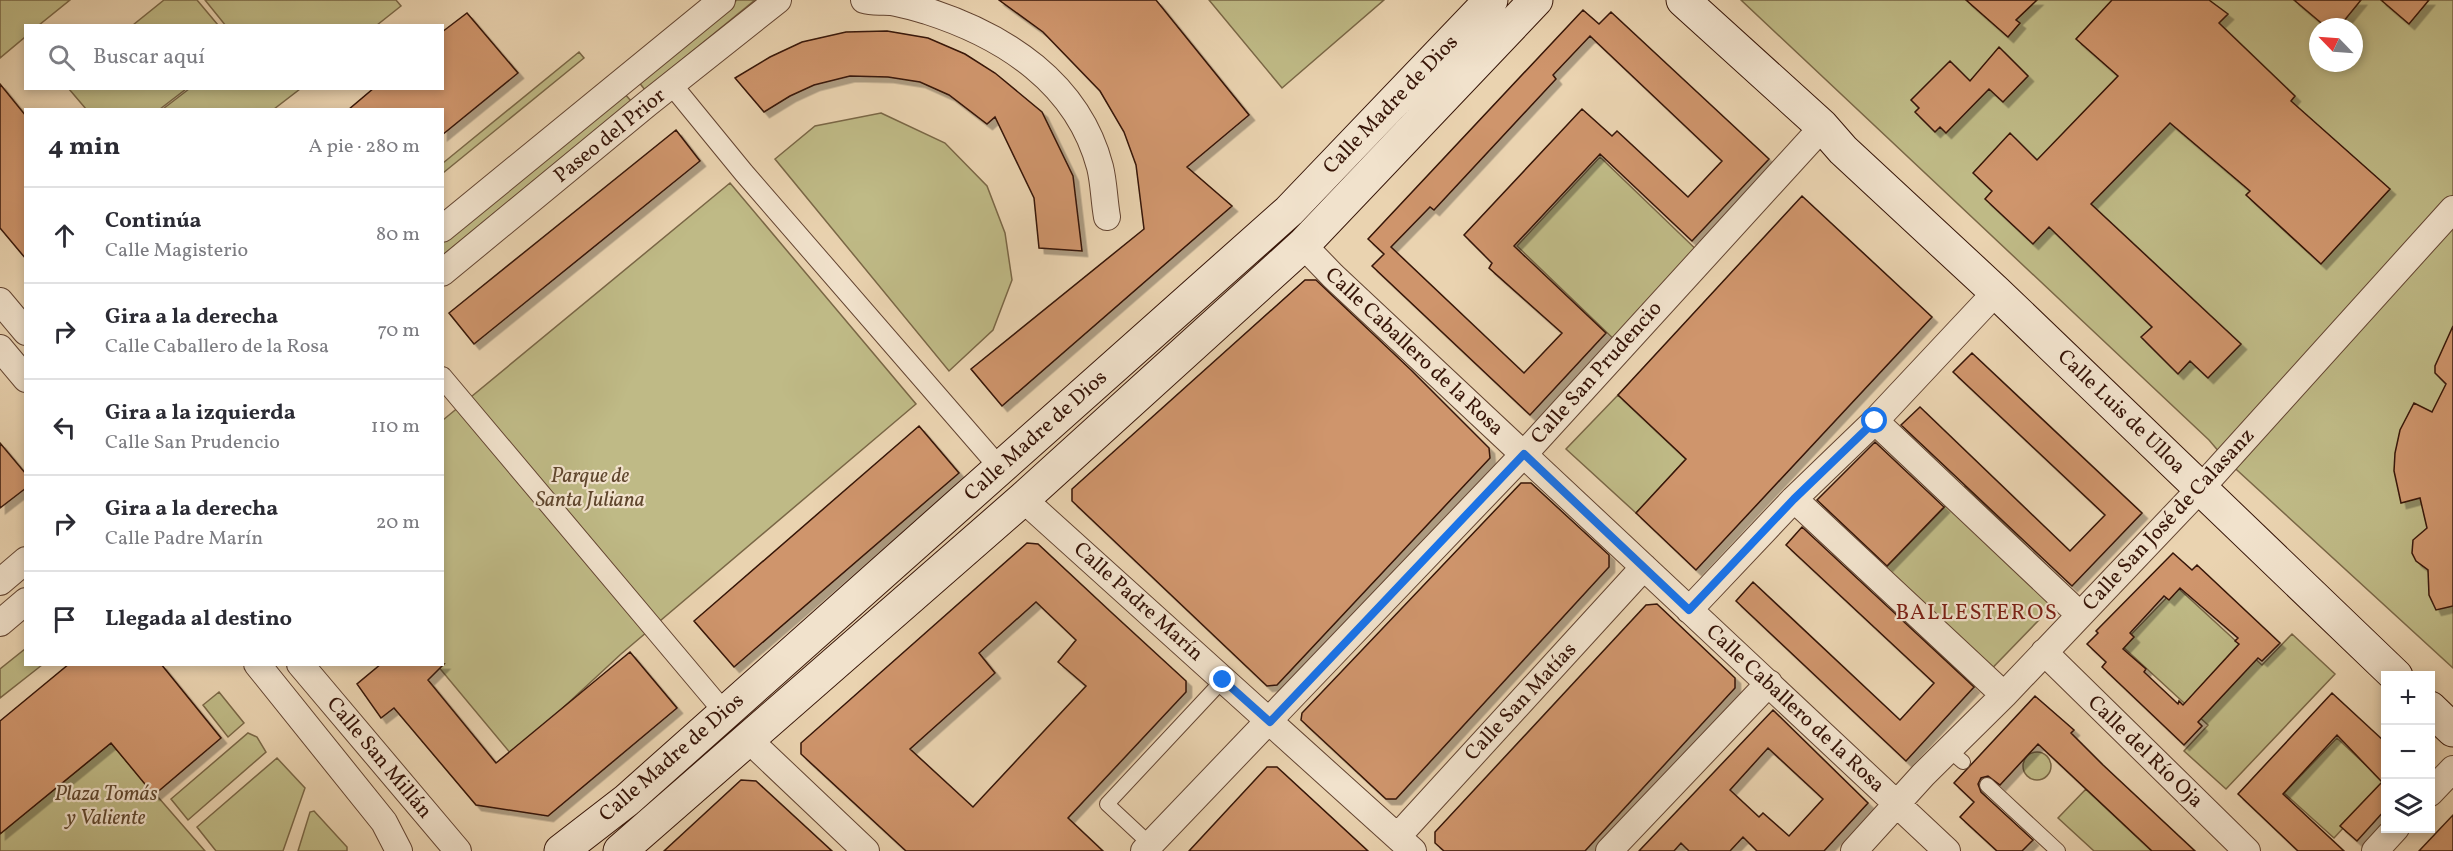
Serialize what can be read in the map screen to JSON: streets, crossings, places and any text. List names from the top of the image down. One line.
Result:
{"streets":{"main road":["Calle Madre de Dios","Calle Luis de Ulloa"],"street":["Paseo del Prior","Calle Caballero de la Rosa","Calle San Prudencio","Calle San José de Calasanz","Calle Padre Marín","Calle San Matías","Calle del Río Oja","Calle San Millán"]},"crossings":[["Calle Madre de Dios","Calle Caballero de la Rosa"],["Calle Madre de Dios","Calle Padre Marín"],["Calle Caballero de la Rosa","Calle San Prudencio"],["Calle Caballero de la Rosa","Calle San José de Calasanz"],["Calle Caballero de la Rosa","Calle San Matías"],["Calle San Prudencio","Calle Luis de Ulloa"],["Calle San Prudencio","Calle Padre Marín"],["Calle Luis de Ulloa","Calle San José de Calasanz"],["Calle San José de Calasanz","Calle del Río Oja"],["Calle Padre Marín","Calle San Matías"]],"districts":["BALLESTEROS"],"parks":["Parque de Santa Juliana","Plaza Tomás y Valiente"],"north":"top left","page":{"search":"Buscar aquí","heading":["4 min","A pie · 280 m"],"list":[["Continúa","Calle Magisterio","80 m"],["Gira a la derecha","Calle Caballero de la Rosa","70 m"],["Gira a la izquierda","Calle San Prudencio","110 m"],["Gira a la derecha","Calle Padre Marín","20 m"],"Llegada al destino"],"map_buttons":["+","−"]}}
